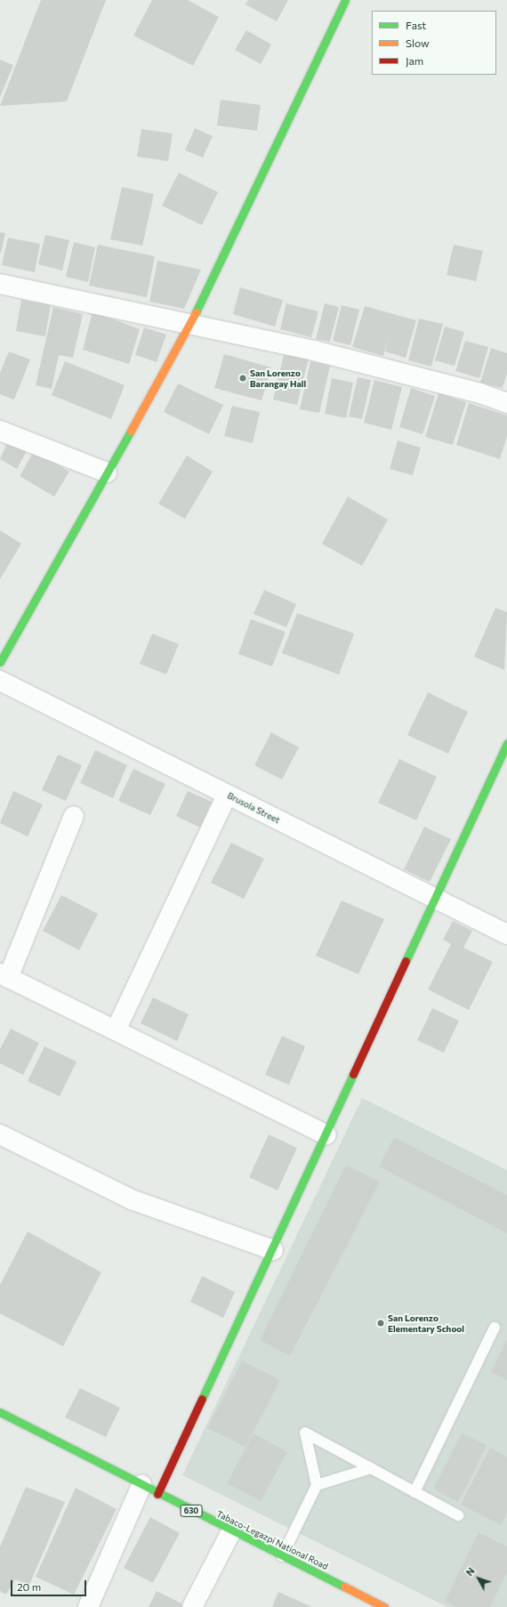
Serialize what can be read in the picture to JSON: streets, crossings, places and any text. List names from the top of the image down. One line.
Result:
{"streets":{"street":["Brusola Street","630","Tabaco-Legazpi National Road"]},"places":["San Lorenzo Barangay Hall","San Lorenzo Elementary School"],"legend":["Fast","Slow","Jam"],"scale_bar":"20 m","north":"top left"}
